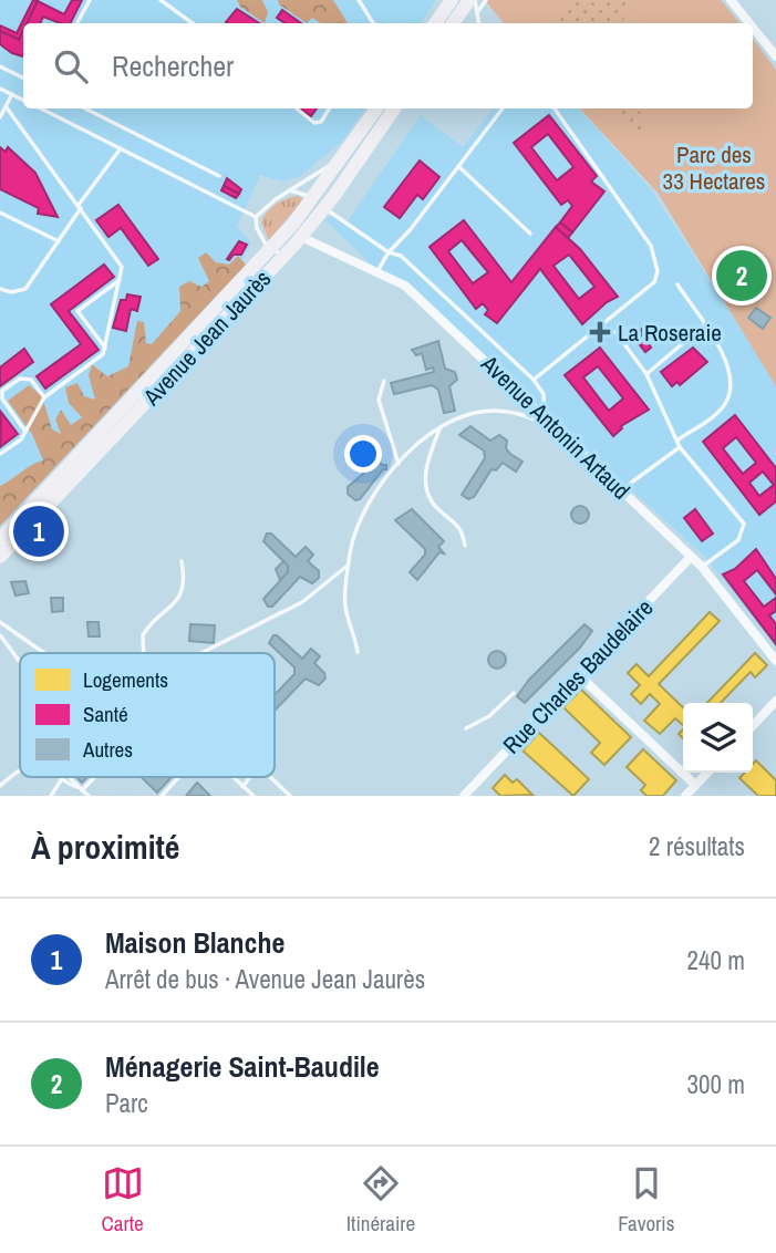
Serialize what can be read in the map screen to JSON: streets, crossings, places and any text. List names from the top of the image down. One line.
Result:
{"streets":{"main road":["Avenue Jean Jaurès"],"street":["Avenue Antonin Artaud","Rue Charles Baudelaire"]},"crossings":[["Avenue Jean Jaurès","Avenue Antonin Artaud"],["Avenue Antonin Artaud","Rue Charles Baudelaire"]],"parks":["Parc des 33 Hectares"],"places":{"health":["La Roseraie"]},"legend":["Logements","Santé","Autres"],"page":{"search":"Rechercher","pins":["2","1"],"heading":["À proximité","2 résultats"],"list":[{"mark":"1","name":"Maison Blanche","note":"Arrêt de bus · Avenue Jean Jaurès","value":"240 m"},{"mark":"2","name":"Ménagerie Saint-Baudile","note":"Parc","value":"300 m"}],"nav":["Carte","Itinéraire","Favoris"]}}
